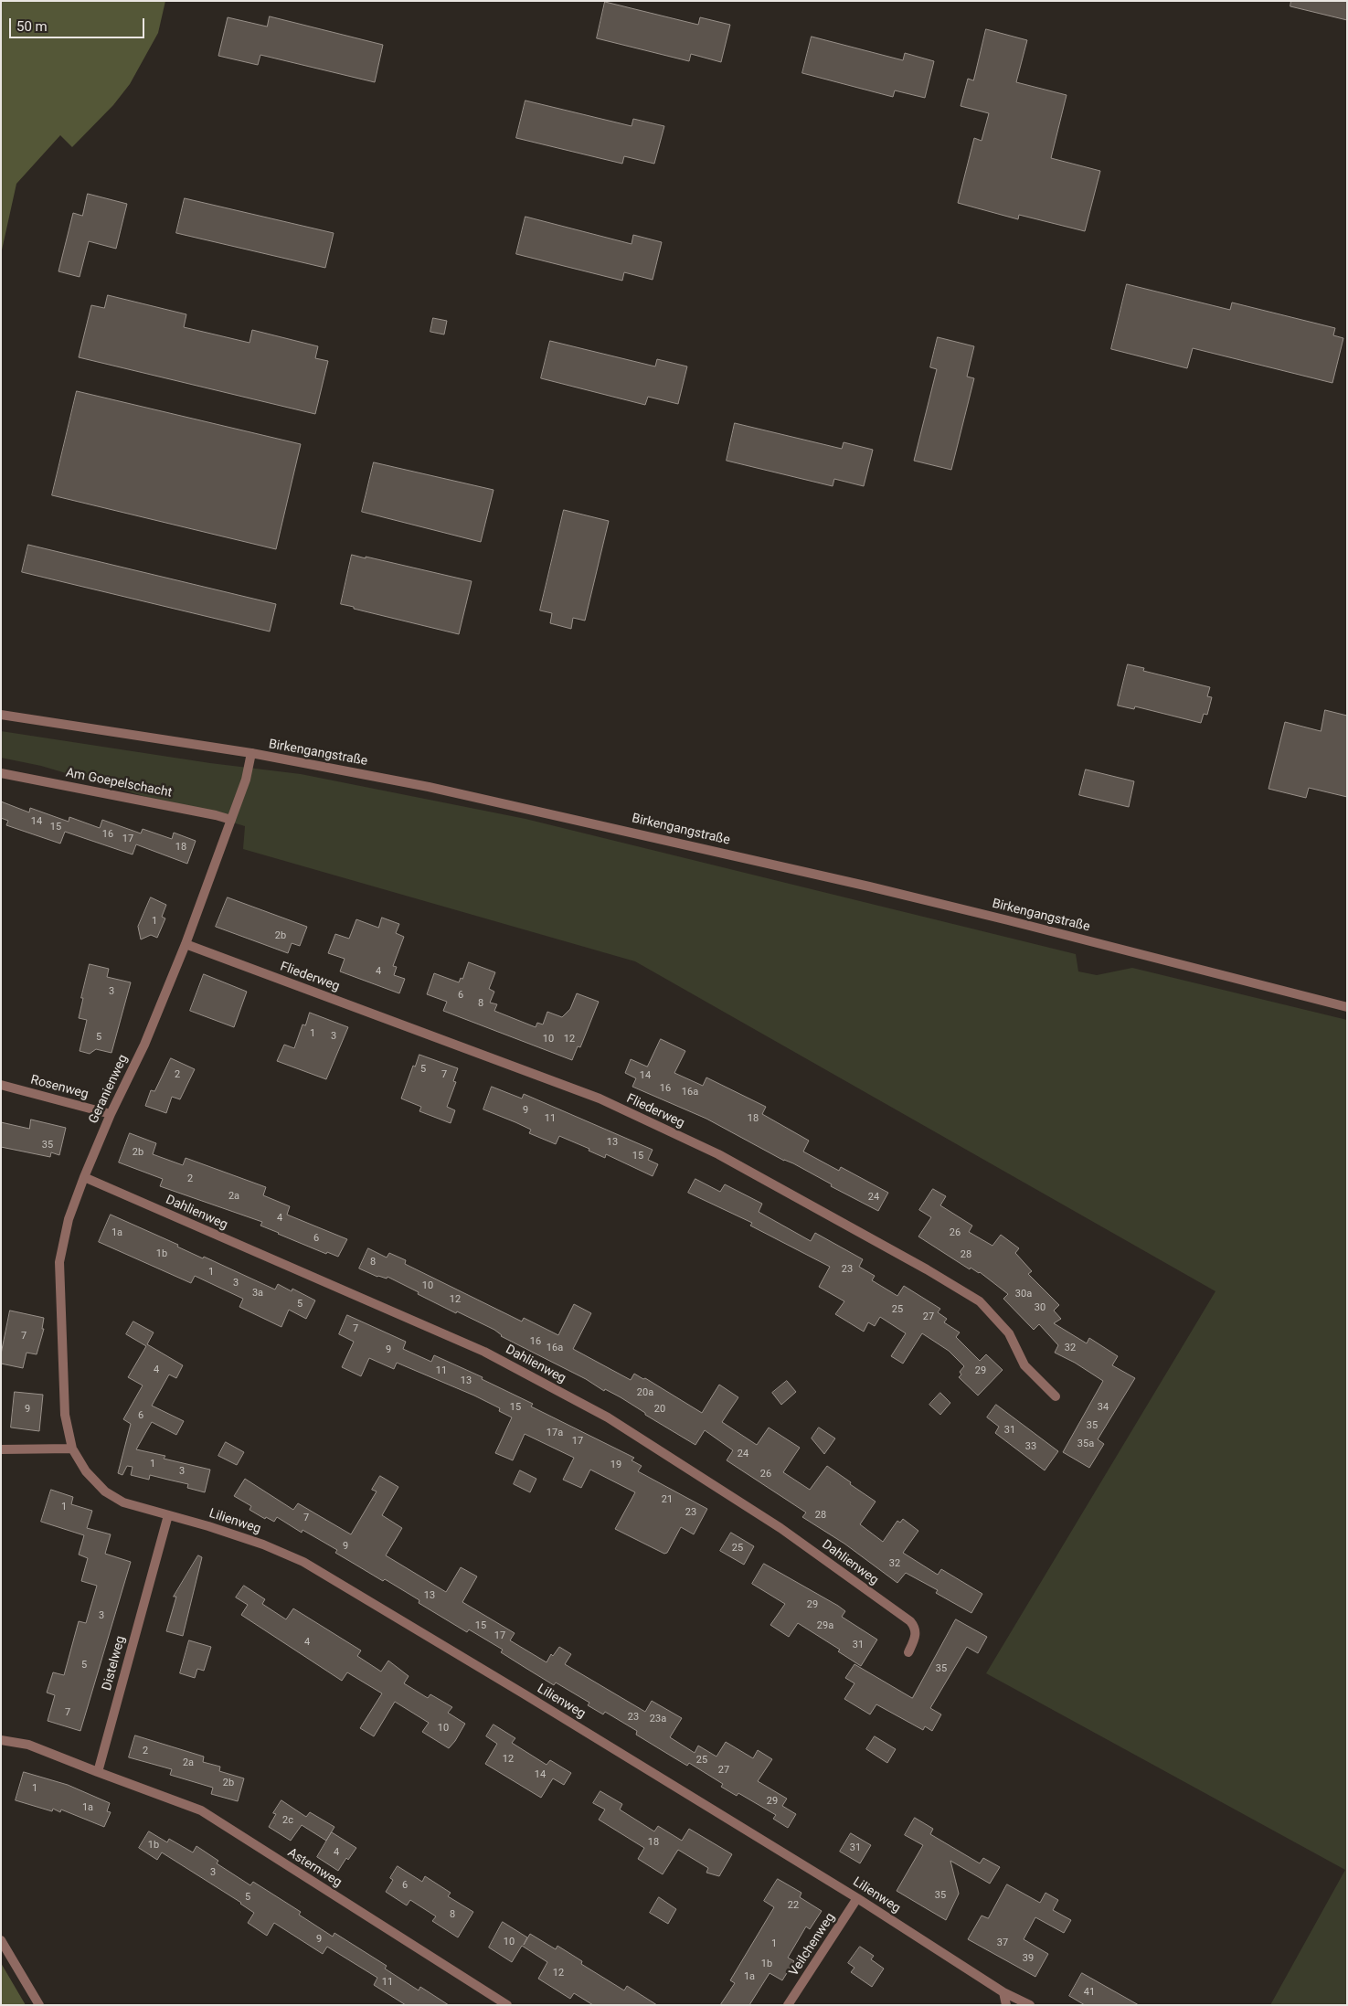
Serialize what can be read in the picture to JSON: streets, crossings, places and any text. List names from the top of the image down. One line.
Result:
{"streets":{"street":["Birkengangstraße","Am Goepelschacht","Fliederweg","Rosenweg","Geranienweg","Dahlienweg","Lilienweg","Distelweg","Asternweg","Veilchenweg"]},"crossings":[["Birkengangstraße","Geranienweg"],["Am Goepelschacht","Geranienweg"],["Fliederweg","Geranienweg"],["Rosenweg","Geranienweg"],["Geranienweg","Dahlienweg"],["Geranienweg","Lilienweg"],["Lilienweg","Distelweg"],["Lilienweg","Veilchenweg"],["Distelweg","Asternweg"]],"house_numbers":["14","15","16","17","18","1","2b","4","3","6","8","1","3","5","10","12","5","2","7","14","16","16a","9","11","18","13","35","2b","15","2","2a","24","4","1a","26","6","1b","28","8","23","1","3","10","3a","30a","12","5","30","25","27","7","7","16","16a","32","9","4","11","29","13","20a","15","34","9","20","6","35","31","17a","17","35a","33","24","1","19","3","26","21","1","23","28","7","9","25","32","13","29","3","15","29a","17","4","31","5","35","7","23","23a","10","2","12","25","2a","27","14","2b","1","29","1a","2c","18","1b","31","4","3","6","35","5","22","8","9","10","37","1","39","1b","12","1a","11","41"],"scale_bar":"50 m"}
